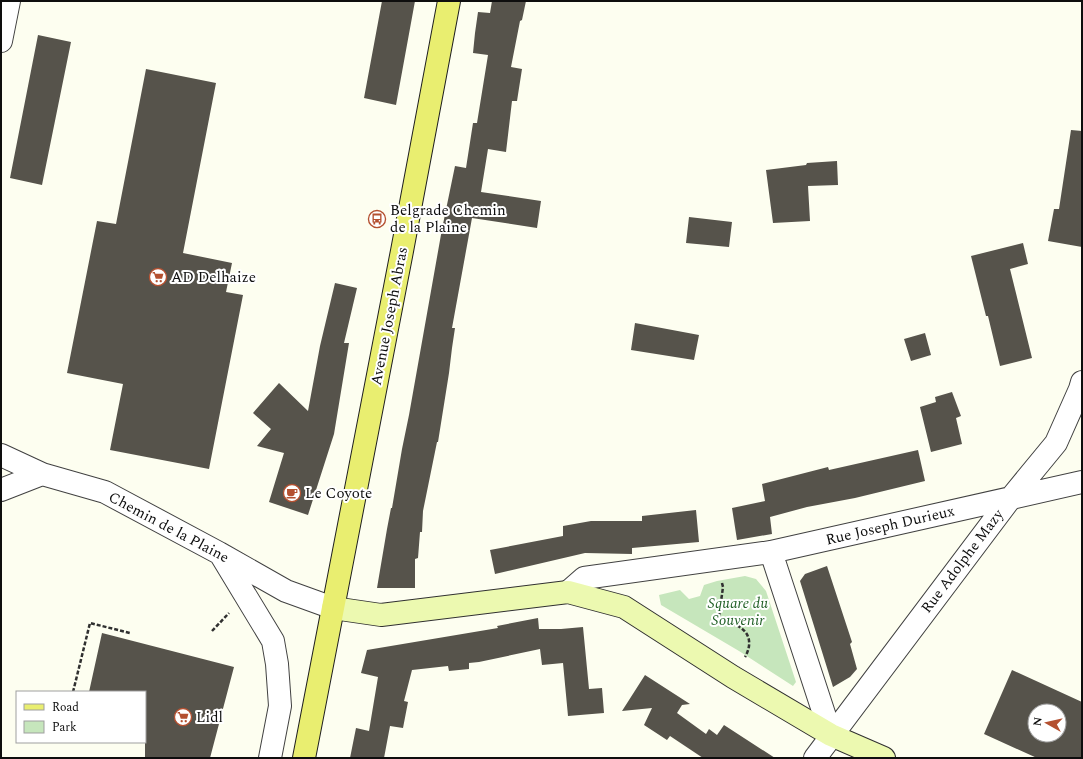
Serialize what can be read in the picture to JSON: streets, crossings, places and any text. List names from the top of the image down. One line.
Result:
{"streets":{"main road":["Avenue Joseph Abras"],"street":["Rue Joseph Durieux","Chemin de la Plaine","Rue Adolphe Mazy"]},"crossings":[["Avenue Joseph Abras","Chemin de la Plaine"],["Rue Joseph Durieux","Rue Adolphe Mazy"]],"parks":["Square du Souvenir"],"places":{"bus stop":["Belgrade Chemin de la Plaine"],"supermarket":["AD Delhaize","Lidl"],"cafe":["Le Coyote"]},"legend":["Road","Park"],"north":"left"}
